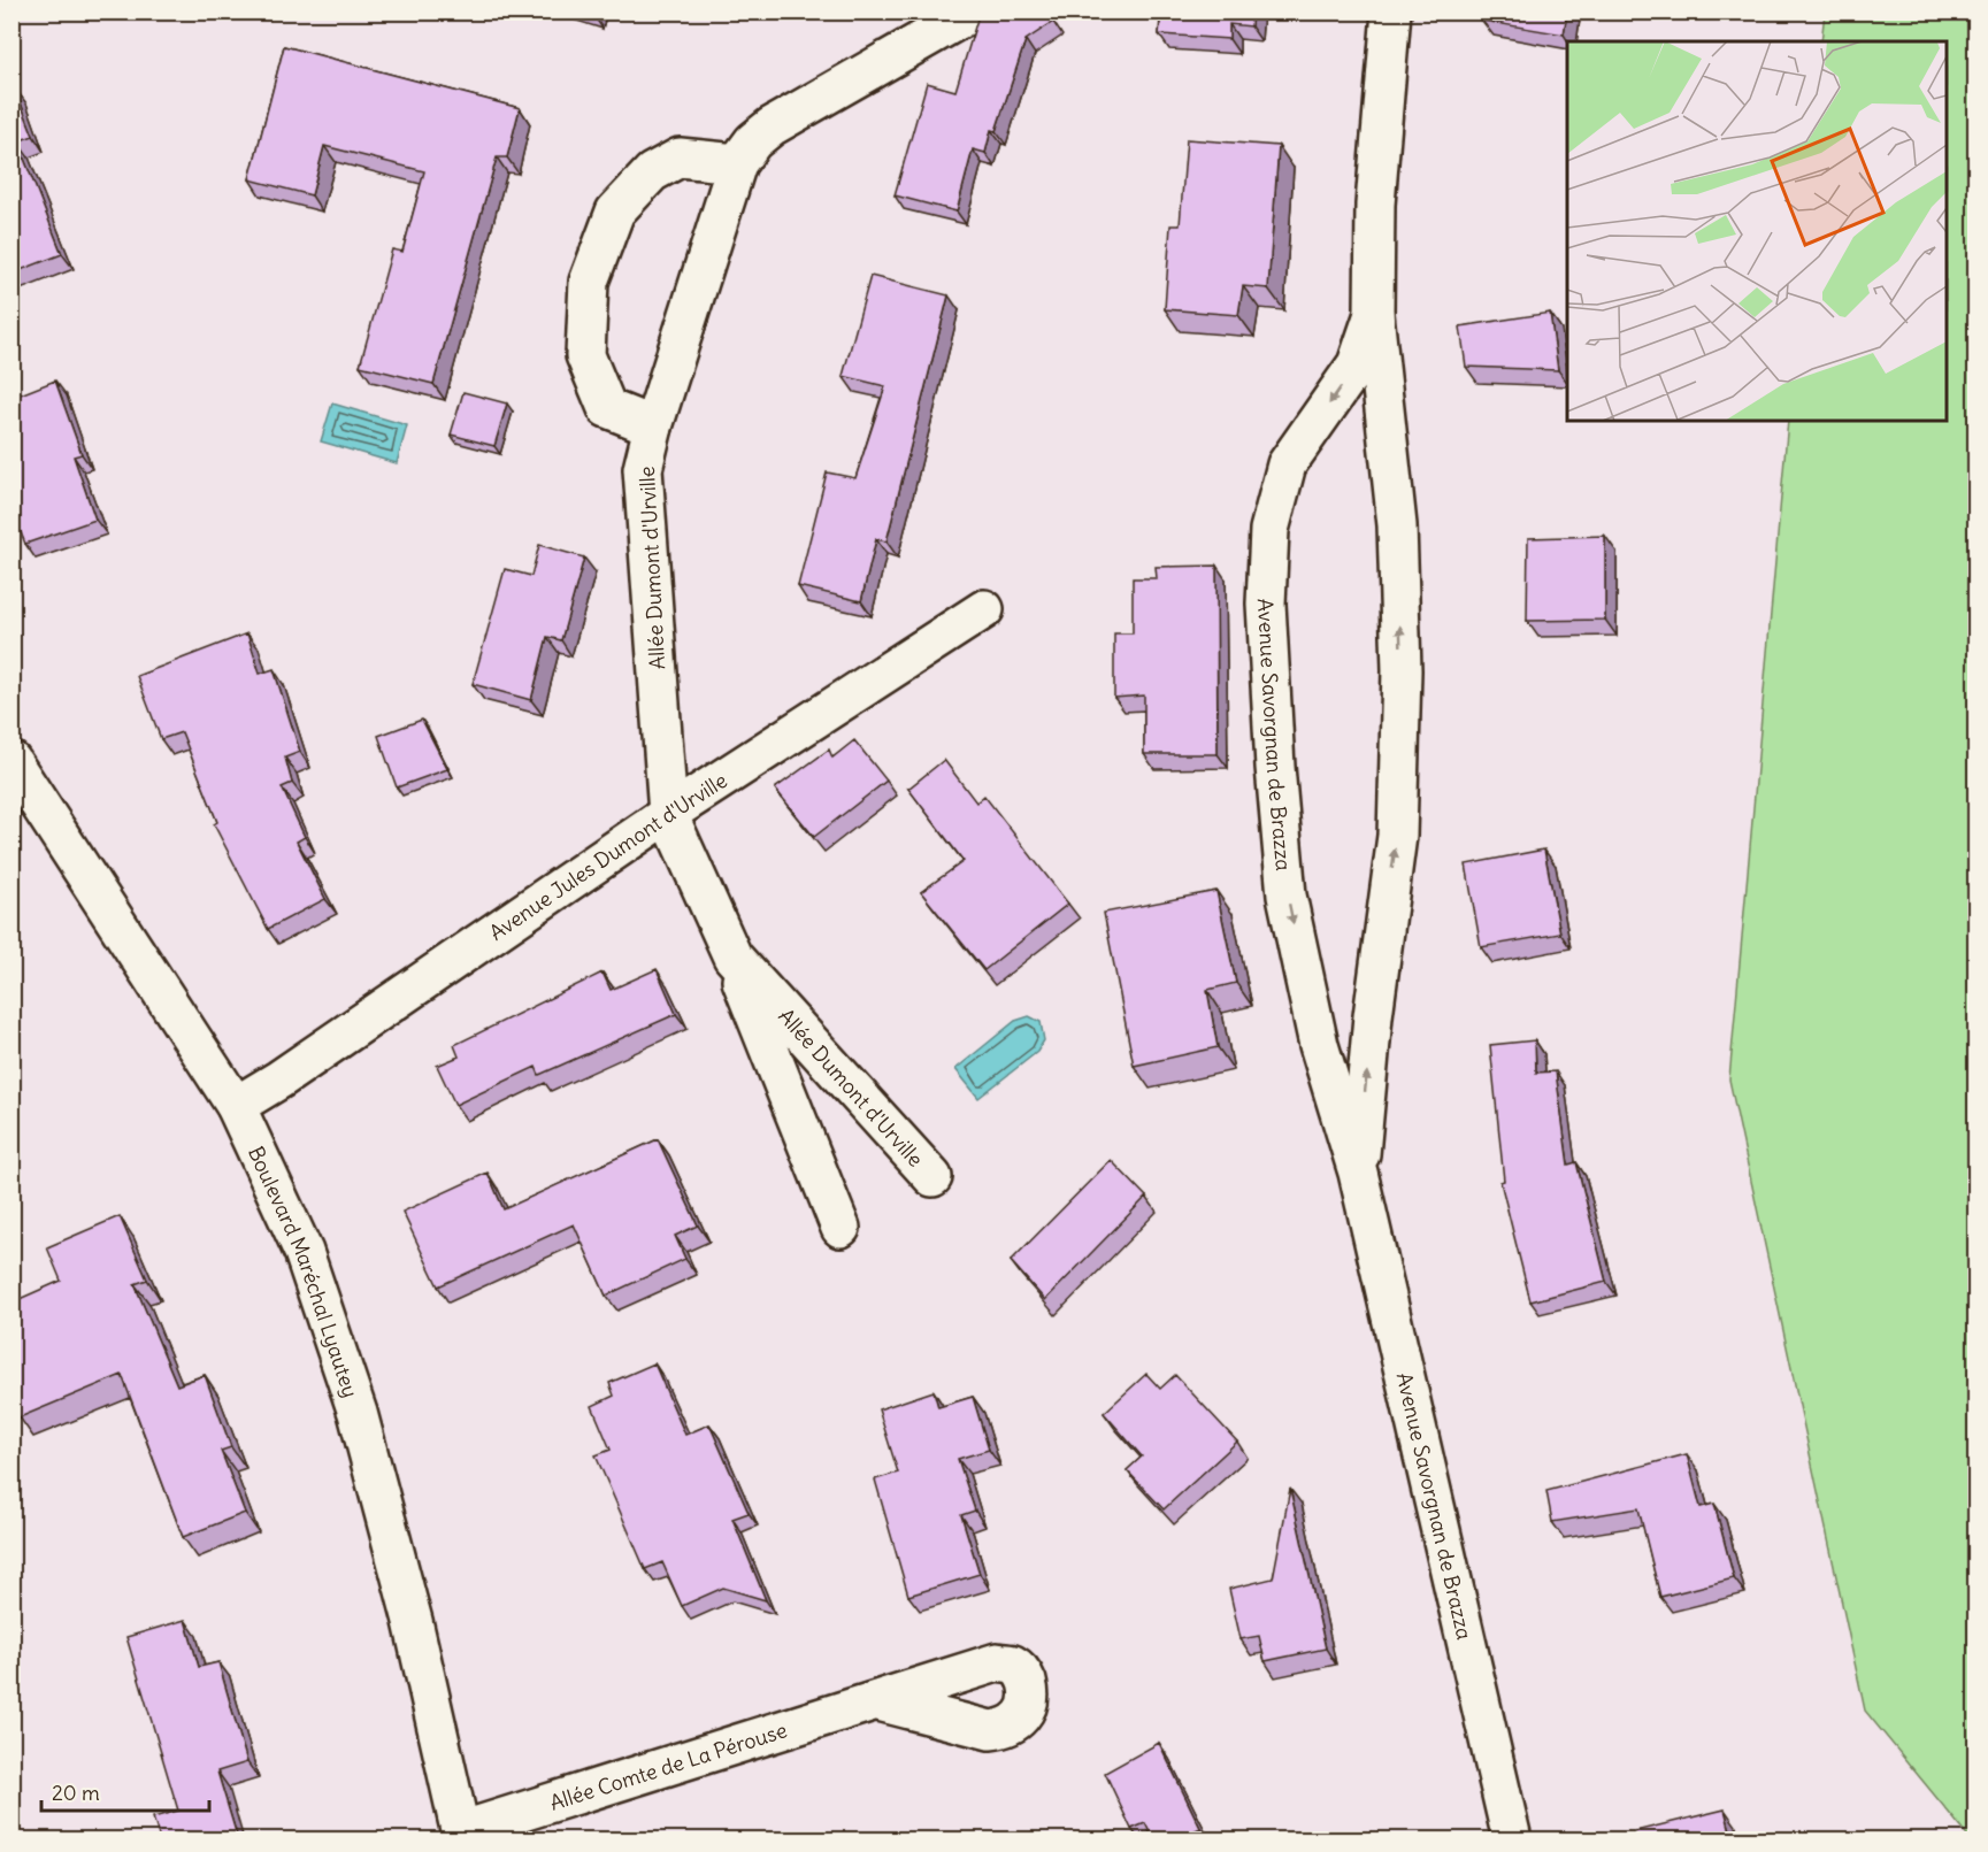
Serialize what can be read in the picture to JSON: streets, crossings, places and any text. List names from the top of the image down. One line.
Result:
{"streets":{"street":["Allée Dumont d'Urville","Avenue Savorgnan de Brazza","Avenue Jules Dumont d'Urville","Boulevard Maréchal Lyautey","Allée Comte de La Pérouse"]},"crossings":[["Allée Dumont d'Urville","Avenue Jules Dumont d'Urville"],["Avenue Jules Dumont d'Urville","Boulevard Maréchal Lyautey"],["Boulevard Maréchal Lyautey","Allée Comte de La Pérouse"]],"scale_bar":"20 m"}
